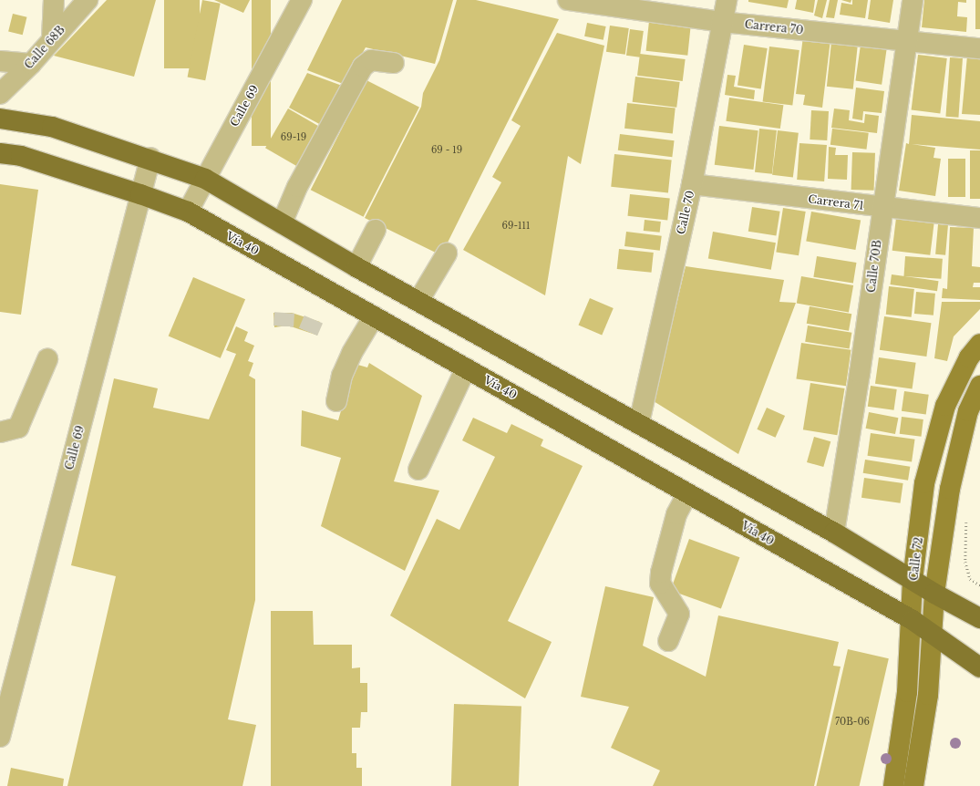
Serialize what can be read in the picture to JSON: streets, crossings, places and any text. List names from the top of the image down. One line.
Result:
{"streets":{"highway":["Vía 40"],"main road":["Calle 72"],"street":["Carrera 70","Calle 68B","Calle 69","Carrera 71","Calle 70","Calle 70B"]},"crossings":[["Carrera 70","Calle 70"],["Carrera 70","Calle 70B"],["Calle 69","Vía 40"],["Carrera 71","Calle 70"],["Carrera 71","Calle 70B"],["Vía 40","Calle 72"]],"house_numbers":["69-19","69 - 19","69-111","70B-06"]}
